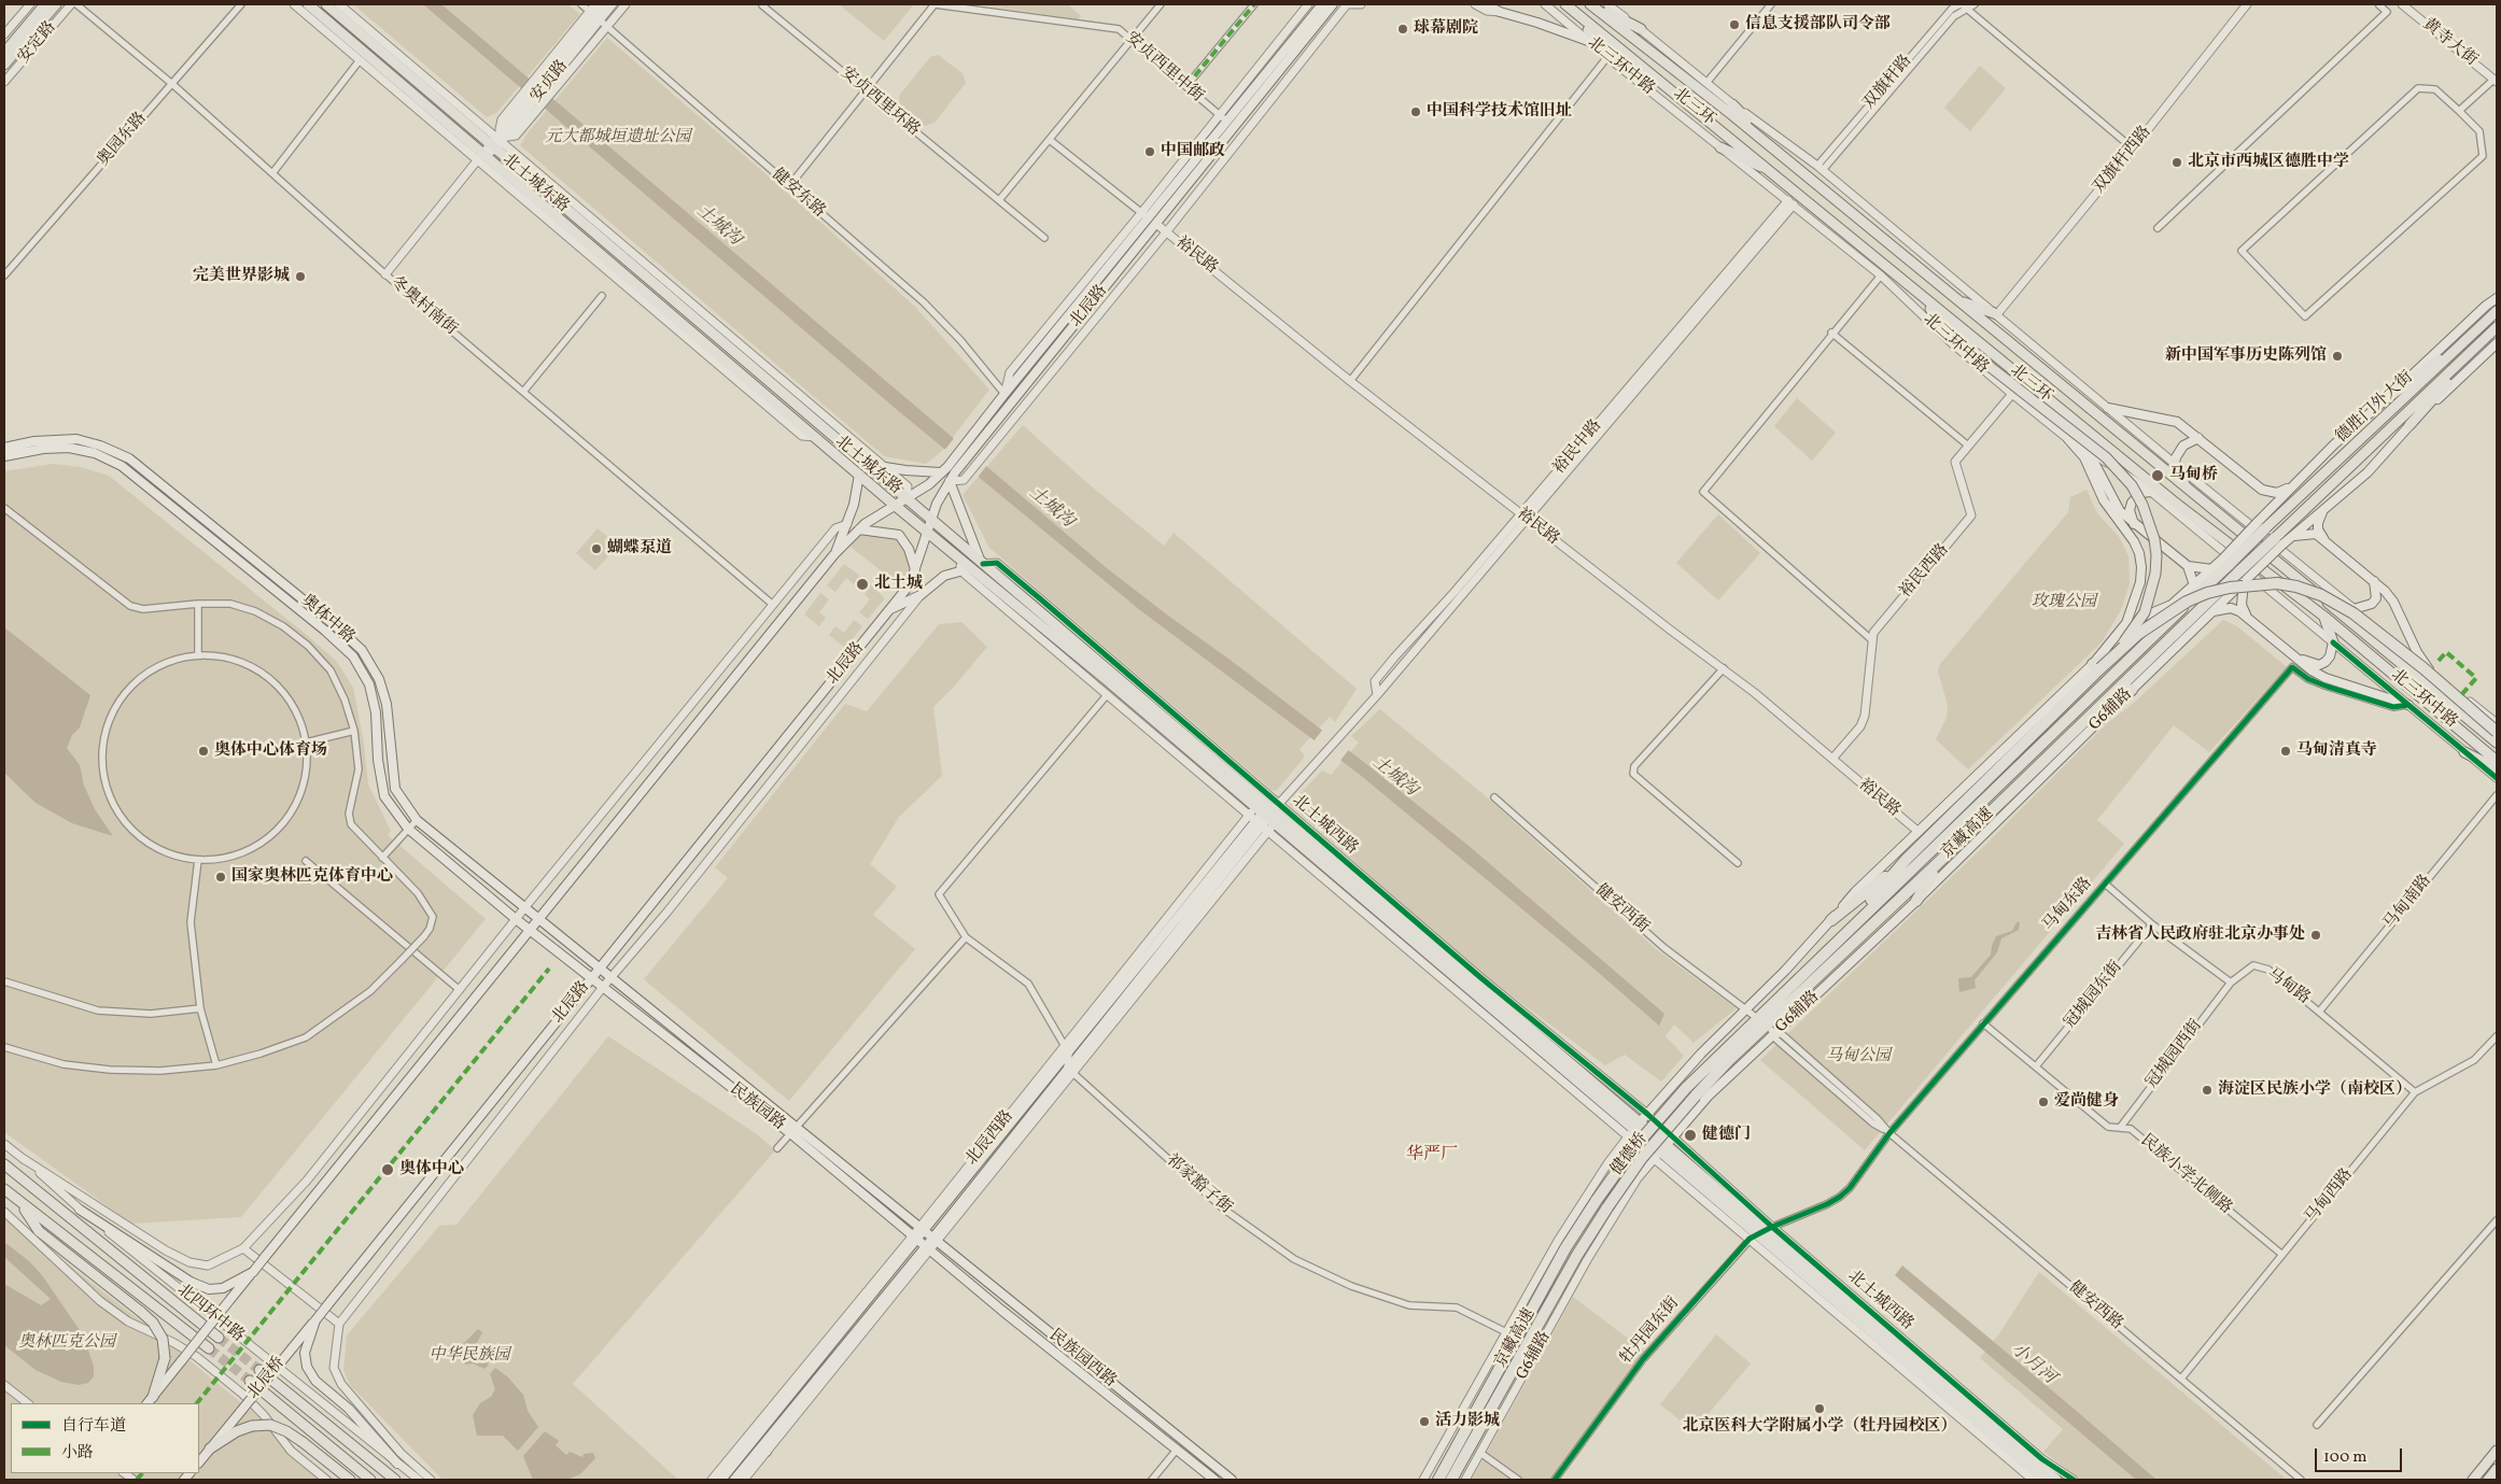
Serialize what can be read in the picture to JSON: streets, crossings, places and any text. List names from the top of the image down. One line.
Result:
{"streets":{"highway":["京藏高速","健德桥"],"main road":["安定路","北三环","北土城东路","北辰路","德胜门外大街","奥体中路","G6辅路","北土城西路","民族园路","北辰西路","北四环中路","民族园西路","北辰桥"],"street":["黄寺大街","北三环中路","安贞西里中街","安贞路","双旗杆路","安贞西里环路","奥园东路","双旗杆西路","健安东路","裕民路","冬奥村南街","裕民中路","裕民西路","马甸南路","马甸东路","健安西街","马甸路","冠城园东街","冠城园西街","民族小学北侧路","祁家豁子街","马甸西路","健安西路","牡丹园东街"]},"crossings":[["北三环中路","双旗杆路"],["北三环中路","双旗杆西路"],["北三环中路","裕民中路"],["北三环中路","裕民西路"],["北三环中路","马甸东路"],["安贞西里中街","北辰路"],["安贞路","北土城东路"],["安贞路","健安东路"],["安贞路","冬奥村南街"],["奥园东路","冬奥村南街"],["北土城东路","北辰路"],["北土城东路","北土城西路"],["健安东路","北辰路"],["裕民路","北辰路"],["裕民路","裕民中路"],["裕民路","裕民西路"],["北辰路","奥体中路"],["北辰路","北土城西路"],["北辰路","民族园路"],["北辰路","北辰桥"],["裕民中路","北辰西路"],["奥体中路","民族园路"],["G6辅路","北土城西路"],["G6辅路","京藏高速"],["G6辅路","健安西路"],["北土城西路","马甸东路"],["北土城西路","北辰西路"],["北土城西路","牡丹园东街"],["京藏高速","健德桥"],["马甸南路","马甸路"],["马甸东路","民族小学北侧路"],["马甸东路","健安西路"],["马甸东路","牡丹园东街"],["马甸路","冠城园西街"],["马甸路","马甸西路"],["冠城园东街","民族小学北侧路"],["冠城园西街","民族小学北侧路"],["民族园路","北辰西路"],["民族园路","民族园西路"],["北辰西路","祁家豁子街"],["北辰西路","民族园西路"],["民族小学北侧路","马甸西路"],["马甸西路","健安西路"]],"districts":["华严厂"],"water":["土城沟","小月河"],"parks":["元大都城垣遗址公园","玫瑰公园","马甸公园","奥林匹克公园","中华民族园"],"places":["信息支援部队司令部","球幕剧院","中国科学技术馆旧址","中国邮政","北京市西城区德胜中学","完美世界影城","新中国军事历史陈列馆","马甸桥","蝴蝶泵道","北土城","奥体中心体育场","马甸清真寺","国家奥林匹克体育中心","吉林省人民政府驻北京办事处","海淀区民族小学（南校区）","爱尚健身","健德门","奥体中心","北京医科大学附属小学（牡丹园校区）","活力影城"],"legend":["自行车道","小路"],"scale_bar":"100 m"}
